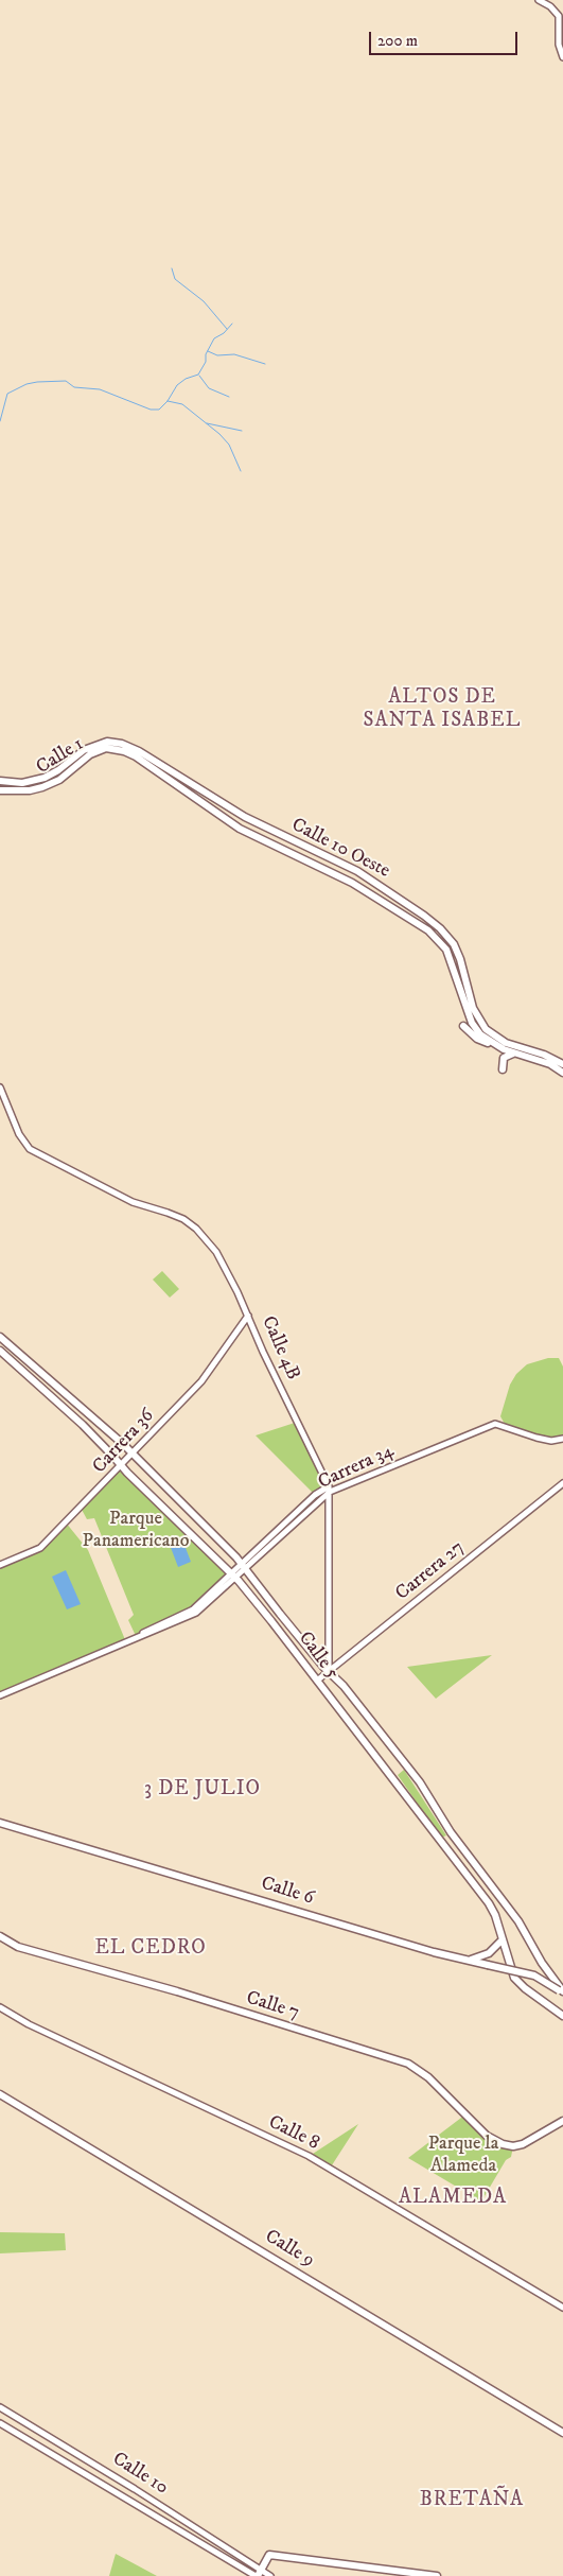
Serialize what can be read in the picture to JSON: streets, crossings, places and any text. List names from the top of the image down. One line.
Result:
{"streets":{"main road":["Calle 1","Calle 10 Oeste","Calle 5","Calle 6","Calle 7","Calle 9"],"street":["Calle 4B","Carrera 36","Carrera 34","Carrera 27","Calle 8","Calle 10"]},"crossings":[["Calle 1","Calle 10 Oeste"],["Calle 4B","Carrera 36"],["Calle 4B","Carrera 34"],["Calle 4B","Carrera 27"],["Calle 4B","Calle 5"],["Carrera 36","Calle 5"],["Carrera 34","Calle 5"],["Carrera 27","Calle 5"],["Calle 5","Calle 6"]],"districts":["ALTOS DE SANTA ISABEL","3 DE JULIO","EL CEDRO","ALAMEDA","BRETAÑA"],"parks":["Parque Panamericano","Parque la Alameda"],"scale_bar":"200 m"}
